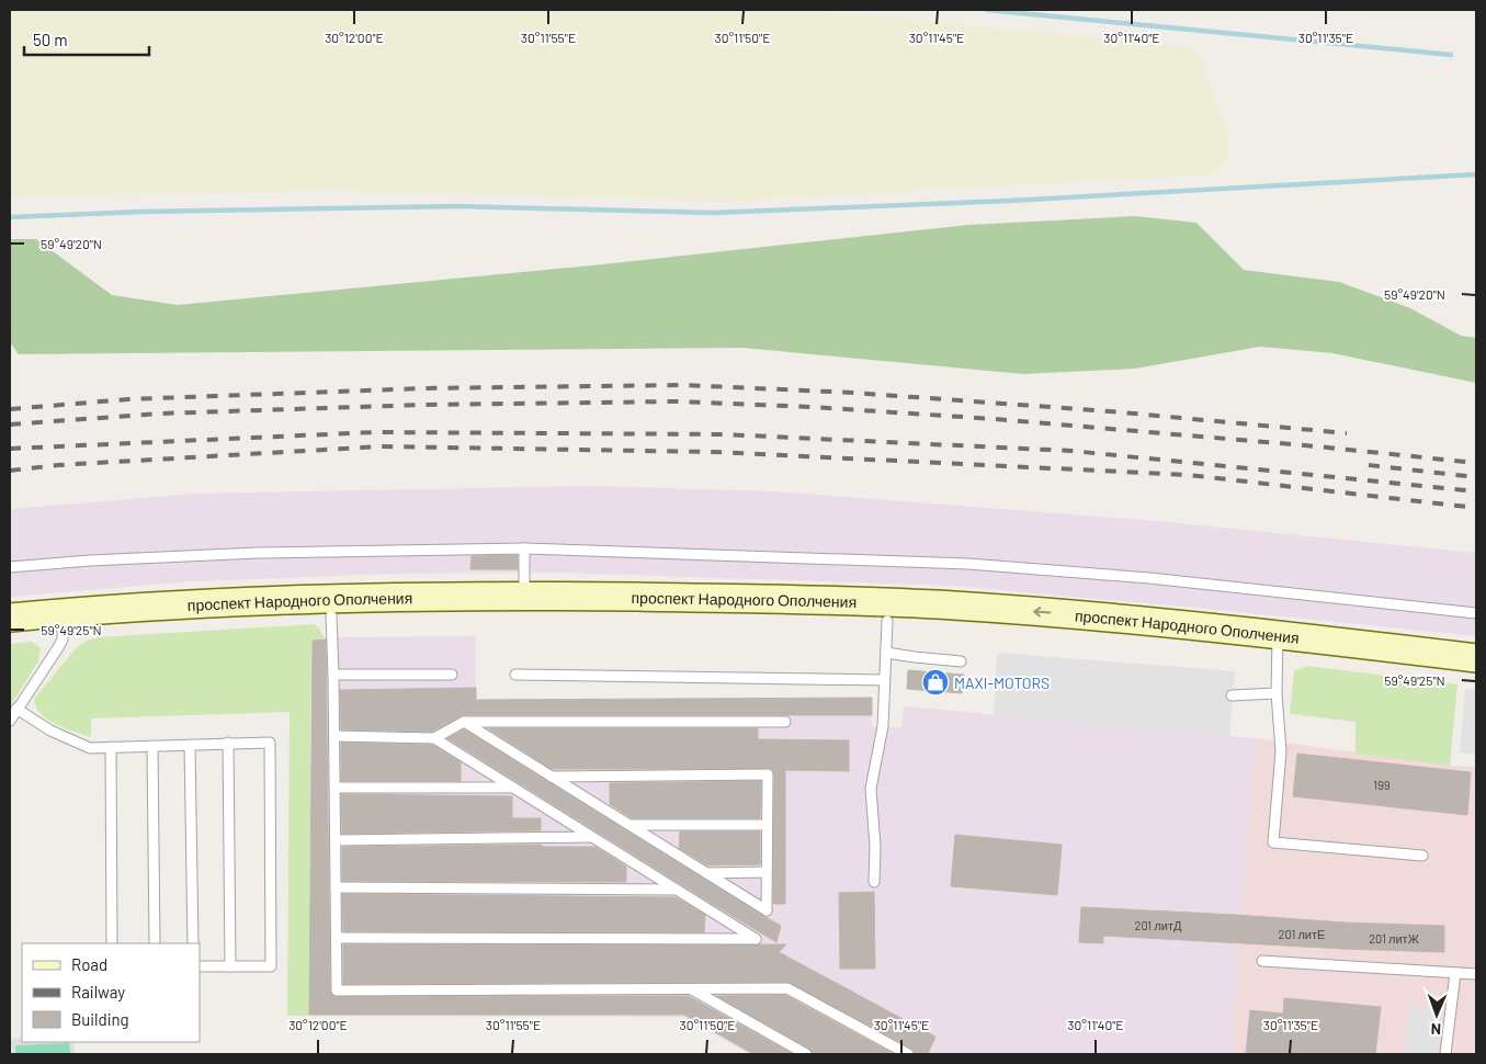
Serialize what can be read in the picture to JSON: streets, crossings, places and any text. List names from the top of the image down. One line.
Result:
{"streets":{"main road":["проспект Народного Ополчения"]},"places":{"shop":["MAXI-MOTORS"]},"house_numbers":["199","201 литД","201 литЕ","201 литЖ"],"legend":["Road","Railway","Building"],"scale_bar":"50 m","north":"bottom","coordinates":["30°12'00\"E","30°11'55\"E","30°11'50\"E","30°11'45\"E","30°11'40\"E","30°11'35\"E","59°49'20\"N","59°49'25\"N"]}
